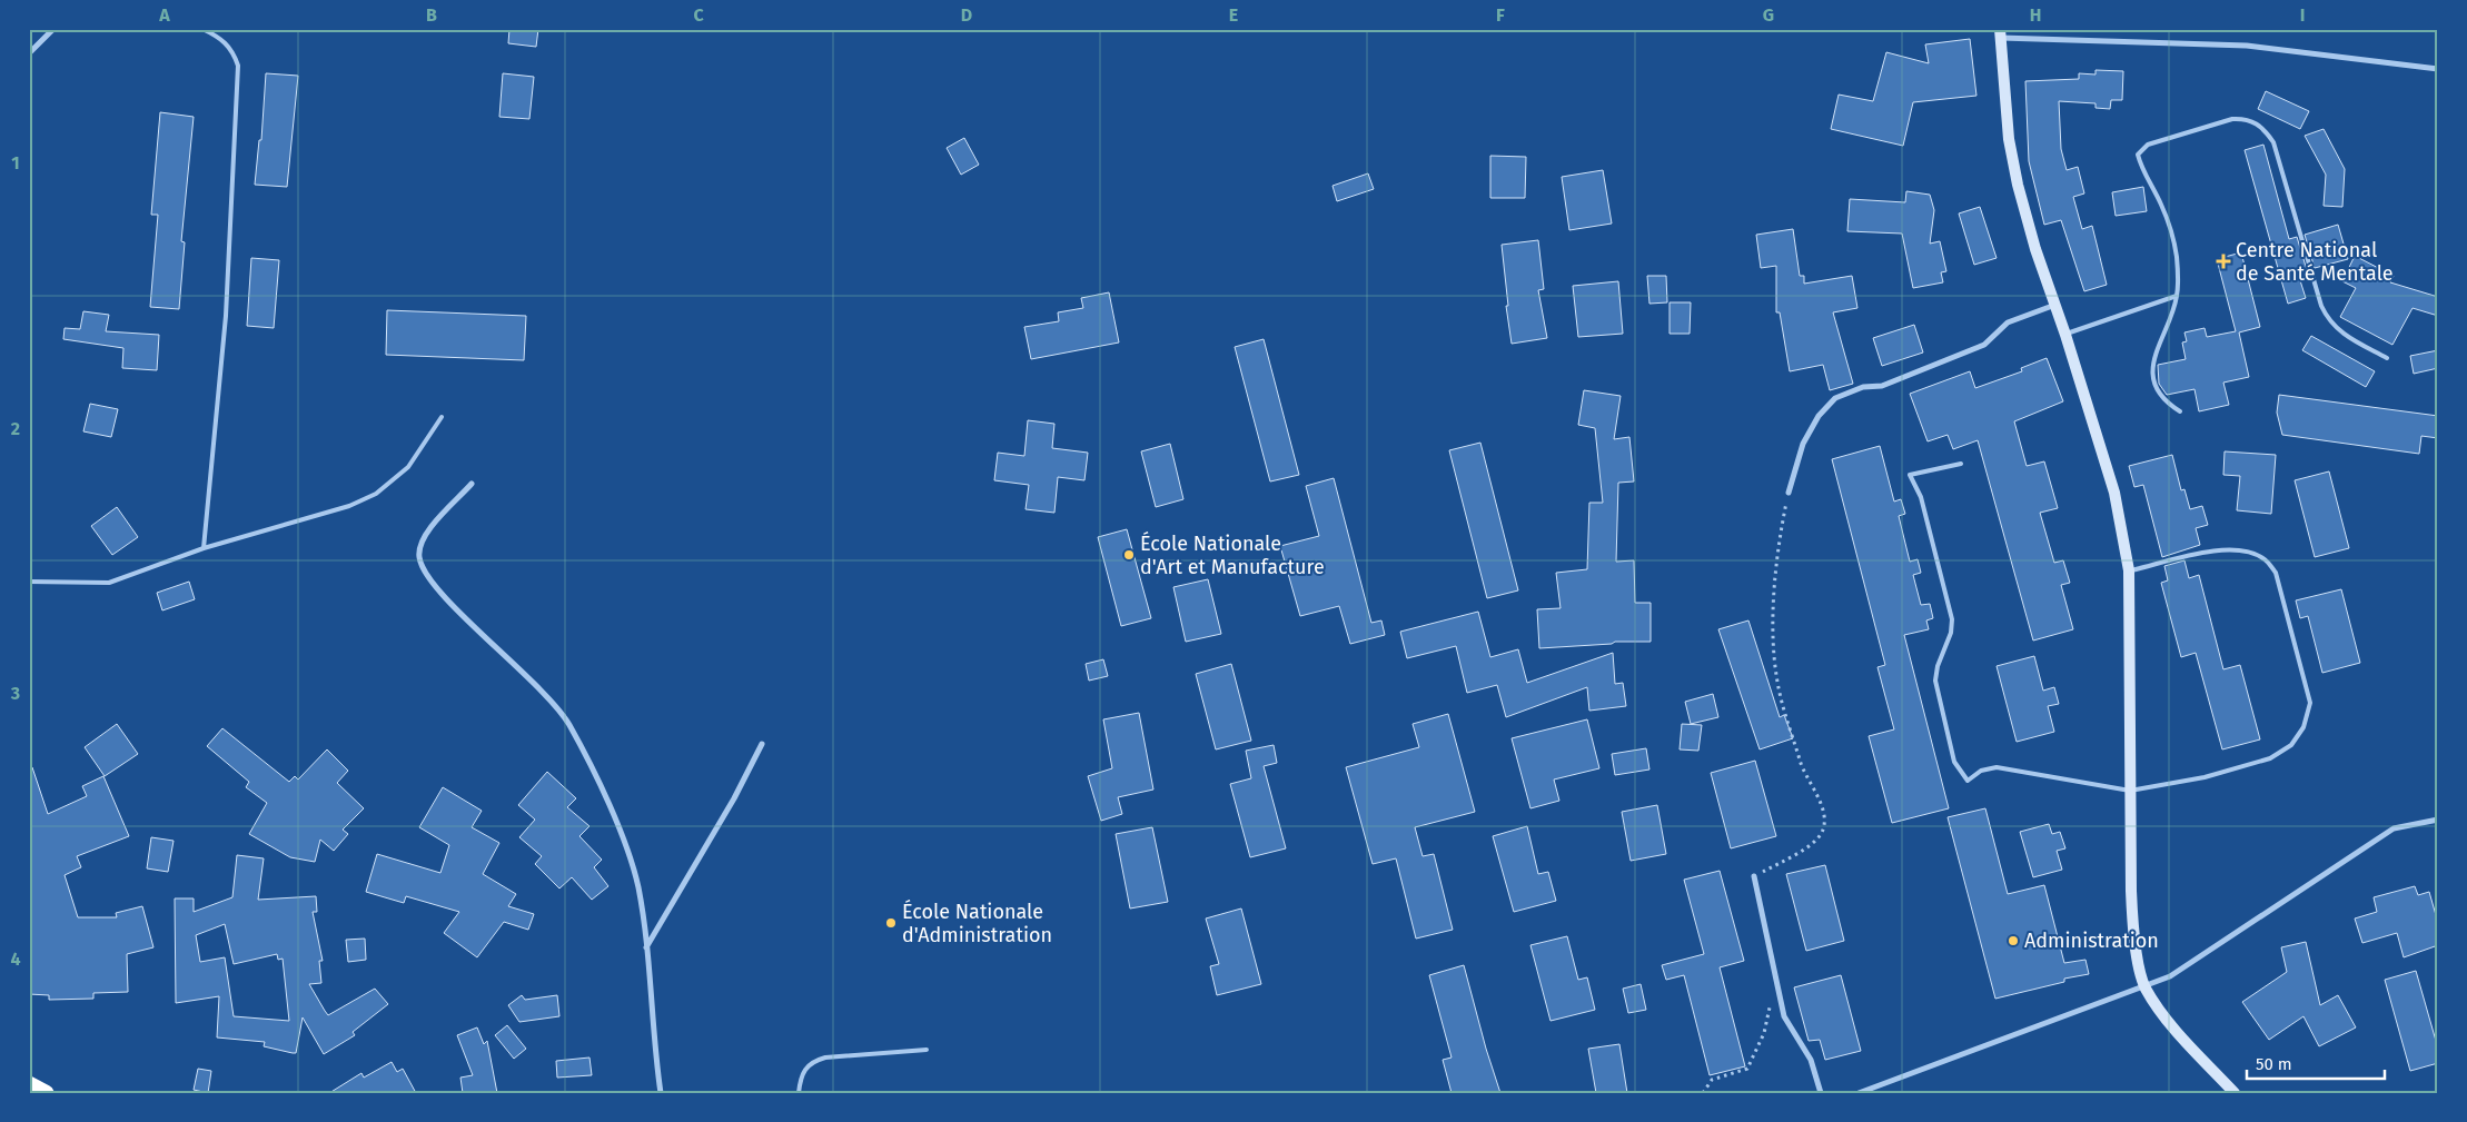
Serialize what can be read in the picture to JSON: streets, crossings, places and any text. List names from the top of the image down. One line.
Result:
{"places":{"health":["Centre National de Santé Mentale"],"other":["École Nationale d'Art et Manufacture","École Nationale d'Administration","Administration"]},"scale_bar":"50 m","grid":{"columns":["A","B","C","D","E","F","G","H","I"],"rows":["1","2","3","4"]}}
